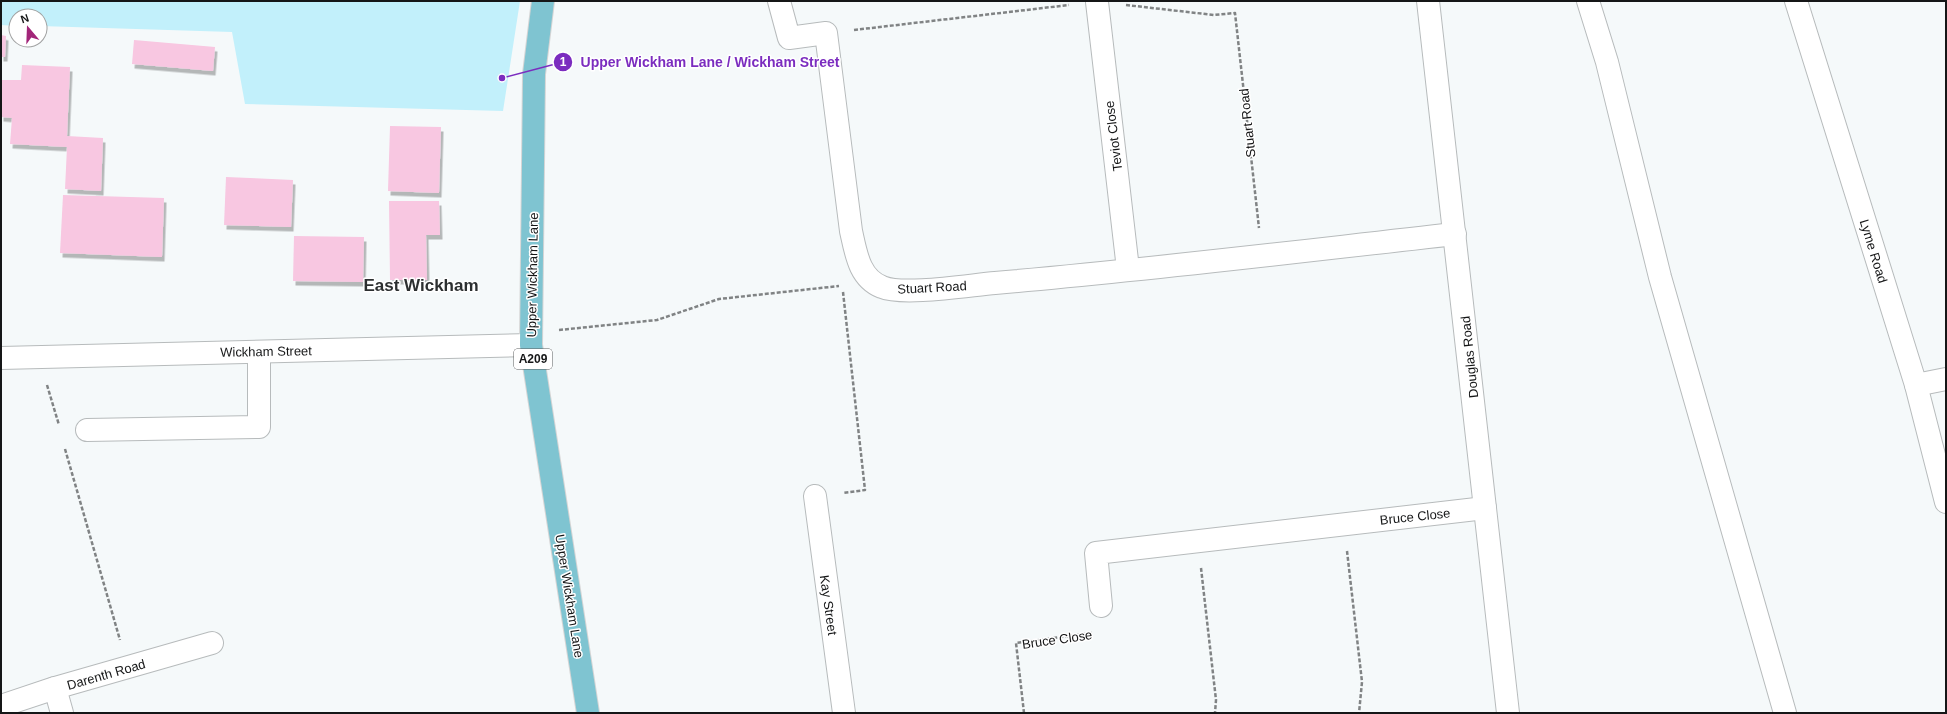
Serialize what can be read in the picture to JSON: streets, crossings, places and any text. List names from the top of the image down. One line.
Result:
{"streets":{"main road":["Upper Wickham Lane","A209"],"street":["Stuart Road","Teviot Close","Lyme Road","Wickham Street","Douglas Road","Bruce Close","Kay Street","Darenth Road"]},"crossings":[["Stuart Road","Teviot Close"],["Stuart Road","Douglas Road"],["Upper Wickham Lane","Wickham Street"],["Douglas Road","Bruce Close"]],"districts":["East Wickham"],"places":["Upper Wickham Lane / Wickham Street"],"north":"top"}
